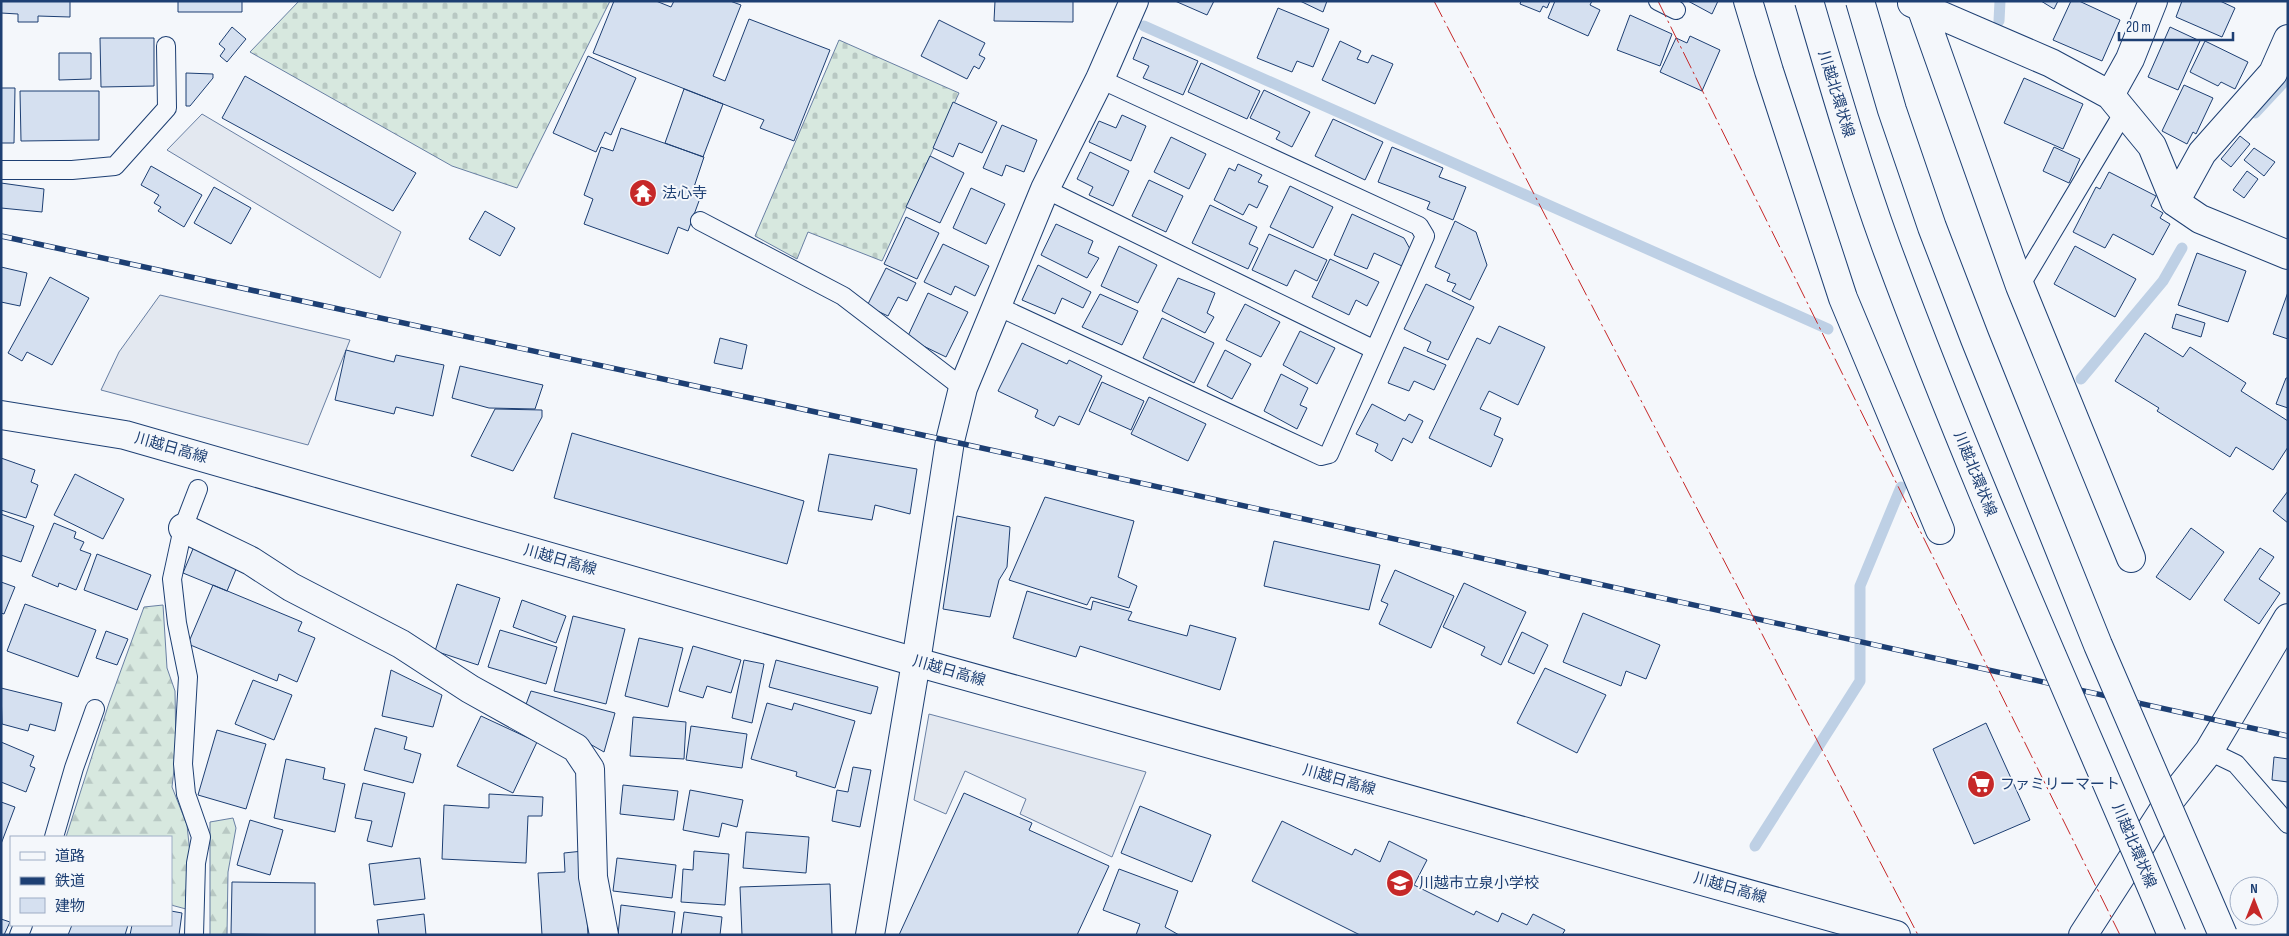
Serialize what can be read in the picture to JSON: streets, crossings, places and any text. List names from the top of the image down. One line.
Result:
{"streets":{"street":["川越北環状線","川越日高線"]},"places":{"temple":["法心寺"],"supermarket":["ファミリーマート"],"school or university":["川越市立泉小学校"]},"legend":["道路","鉄道","建物"],"scale_bar":"20 m","north":"top"}
